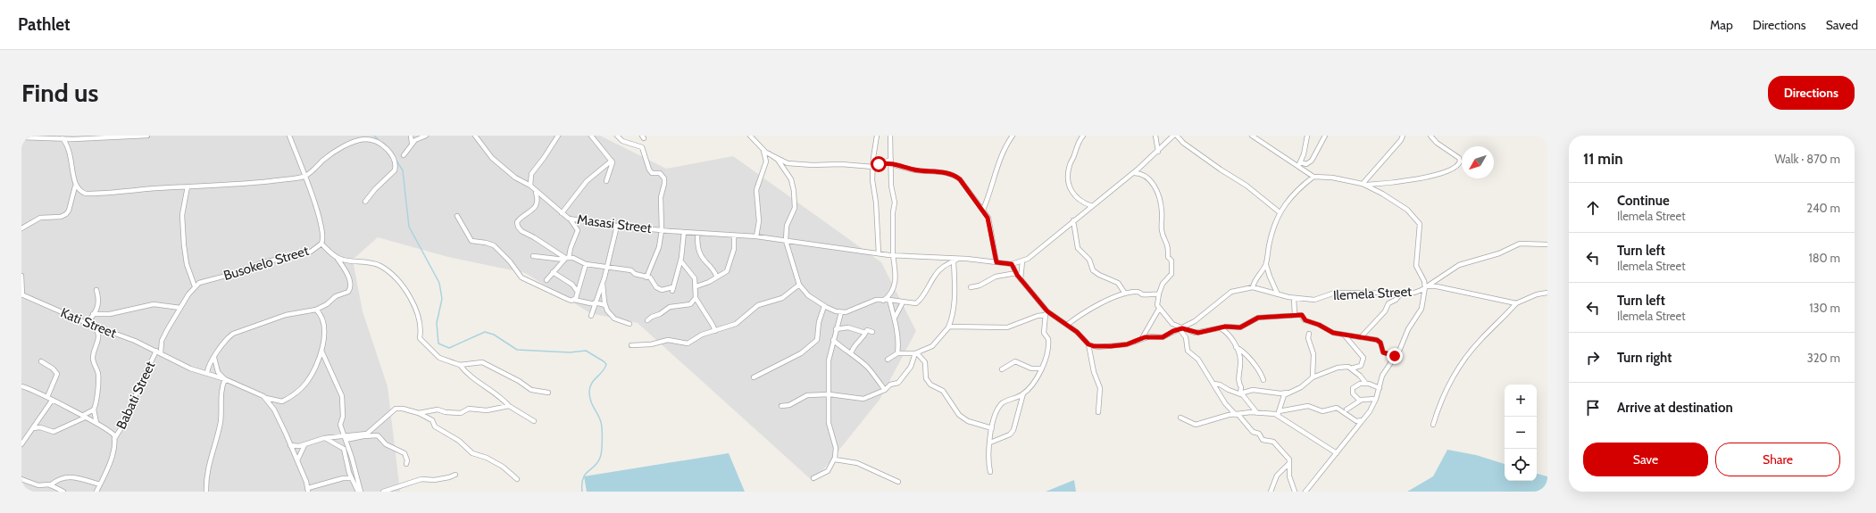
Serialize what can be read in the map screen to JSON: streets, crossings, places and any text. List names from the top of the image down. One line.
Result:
{"streets":{"street":["Masasi Street","Busokelo Street","Ilemela Street","Kati Street","Babati Street"]},"crossings":[["Kati Street","Babati Street"]],"north":"bottom left","page":{"header":"Pathlet","nav":["Map","Directions","Saved"],"buttons":["Directions",["Save","Share"]],"title":"Find us","heading":["11 min","Walk · 870 m"],"list":[["Continue","Ilemela Street","240 m"],["Turn left","Ilemela Street","180 m"],["Turn left","Ilemela Street","130 m"],["Turn right","320 m"],"Arrive at destination"],"map_buttons":["+","−"]}}
